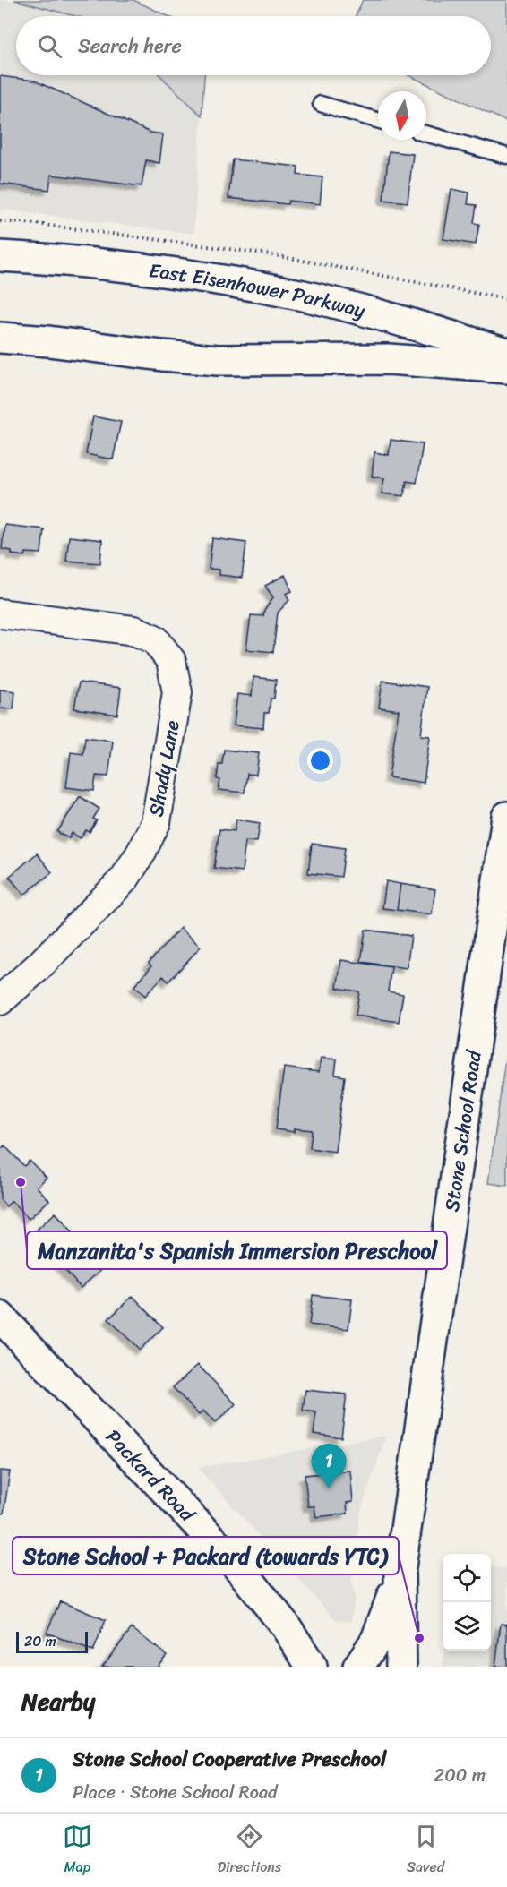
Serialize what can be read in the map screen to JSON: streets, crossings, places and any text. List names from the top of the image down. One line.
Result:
{"streets":{"main road":["East Eisenhower Parkway","Stone School Road","Packard Road"],"street":["Shady Lane"]},"places":["Manzanita's Spanish Immersion Preschool","Stone School + Packard (towards YTC)"],"scale_bar":"20 m","north":"bottom","page":{"search":"Search here","pins":"1","scale":"20 m","heading":"Nearby","list":[{"mark":"1","name":"Stone School Cooperative Preschool","note":"Place · Stone School Road","value":"200 m"}],"nav":["Map","Directions","Saved"]}}
